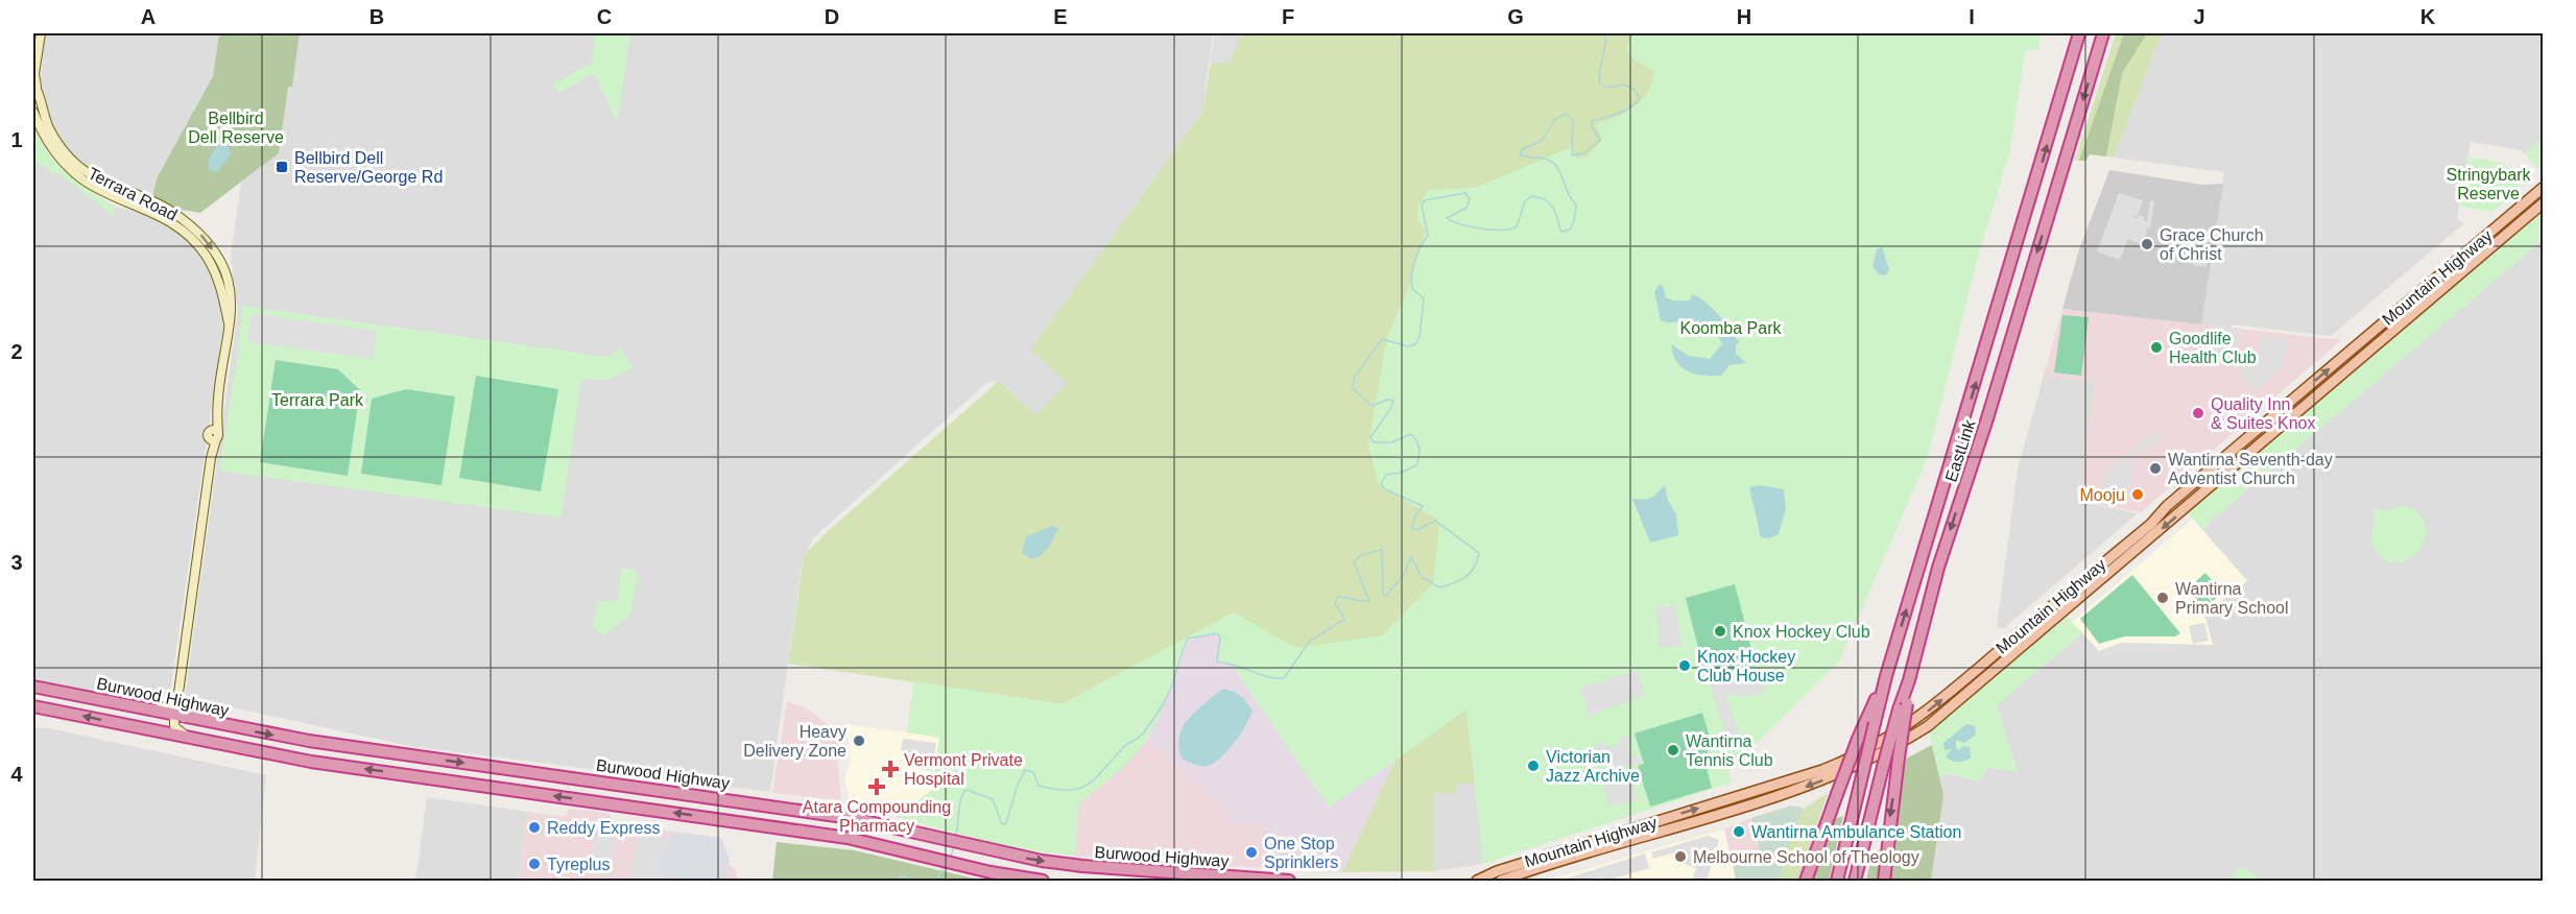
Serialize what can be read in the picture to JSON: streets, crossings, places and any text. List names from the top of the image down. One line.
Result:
{"streets":{"highway":["EastLink","Burwood Highway"],"main road":["Mountain Highway"],"street":["Terrara Road"]},"crossings":[["Terrara Road","Burwood Highway"]],"parks":["Bellbird Dell Reserve","Stringybark Reserve","Koomba Park","Terrara Park"],"places":{"transit":["Bellbird Dell Reserve/George Rd"],"other":["Grace Church of Christ","Goodlife Health Club","Quality Inn & Suites Knox","Wantirna Seventh-day Adventist Church","Mooju","Wantirna Primary School","Knox Hockey Club","Knox Hockey Club House","Heavy Delivery Zone","Wantirna Tennis Club","Victorian Jazz Archive","Reddy Express","Wantirna Ambulance Station","One Stop Sprinklers","Melbourne School of Theology","Tyreplus"],"health":["Vermont Private Hospital","Atara Compounding Pharmacy"]},"grid":{"columns":["A","B","C","D","E","F","G","H","I","J","K"],"rows":["1","2","3","4"]}}
